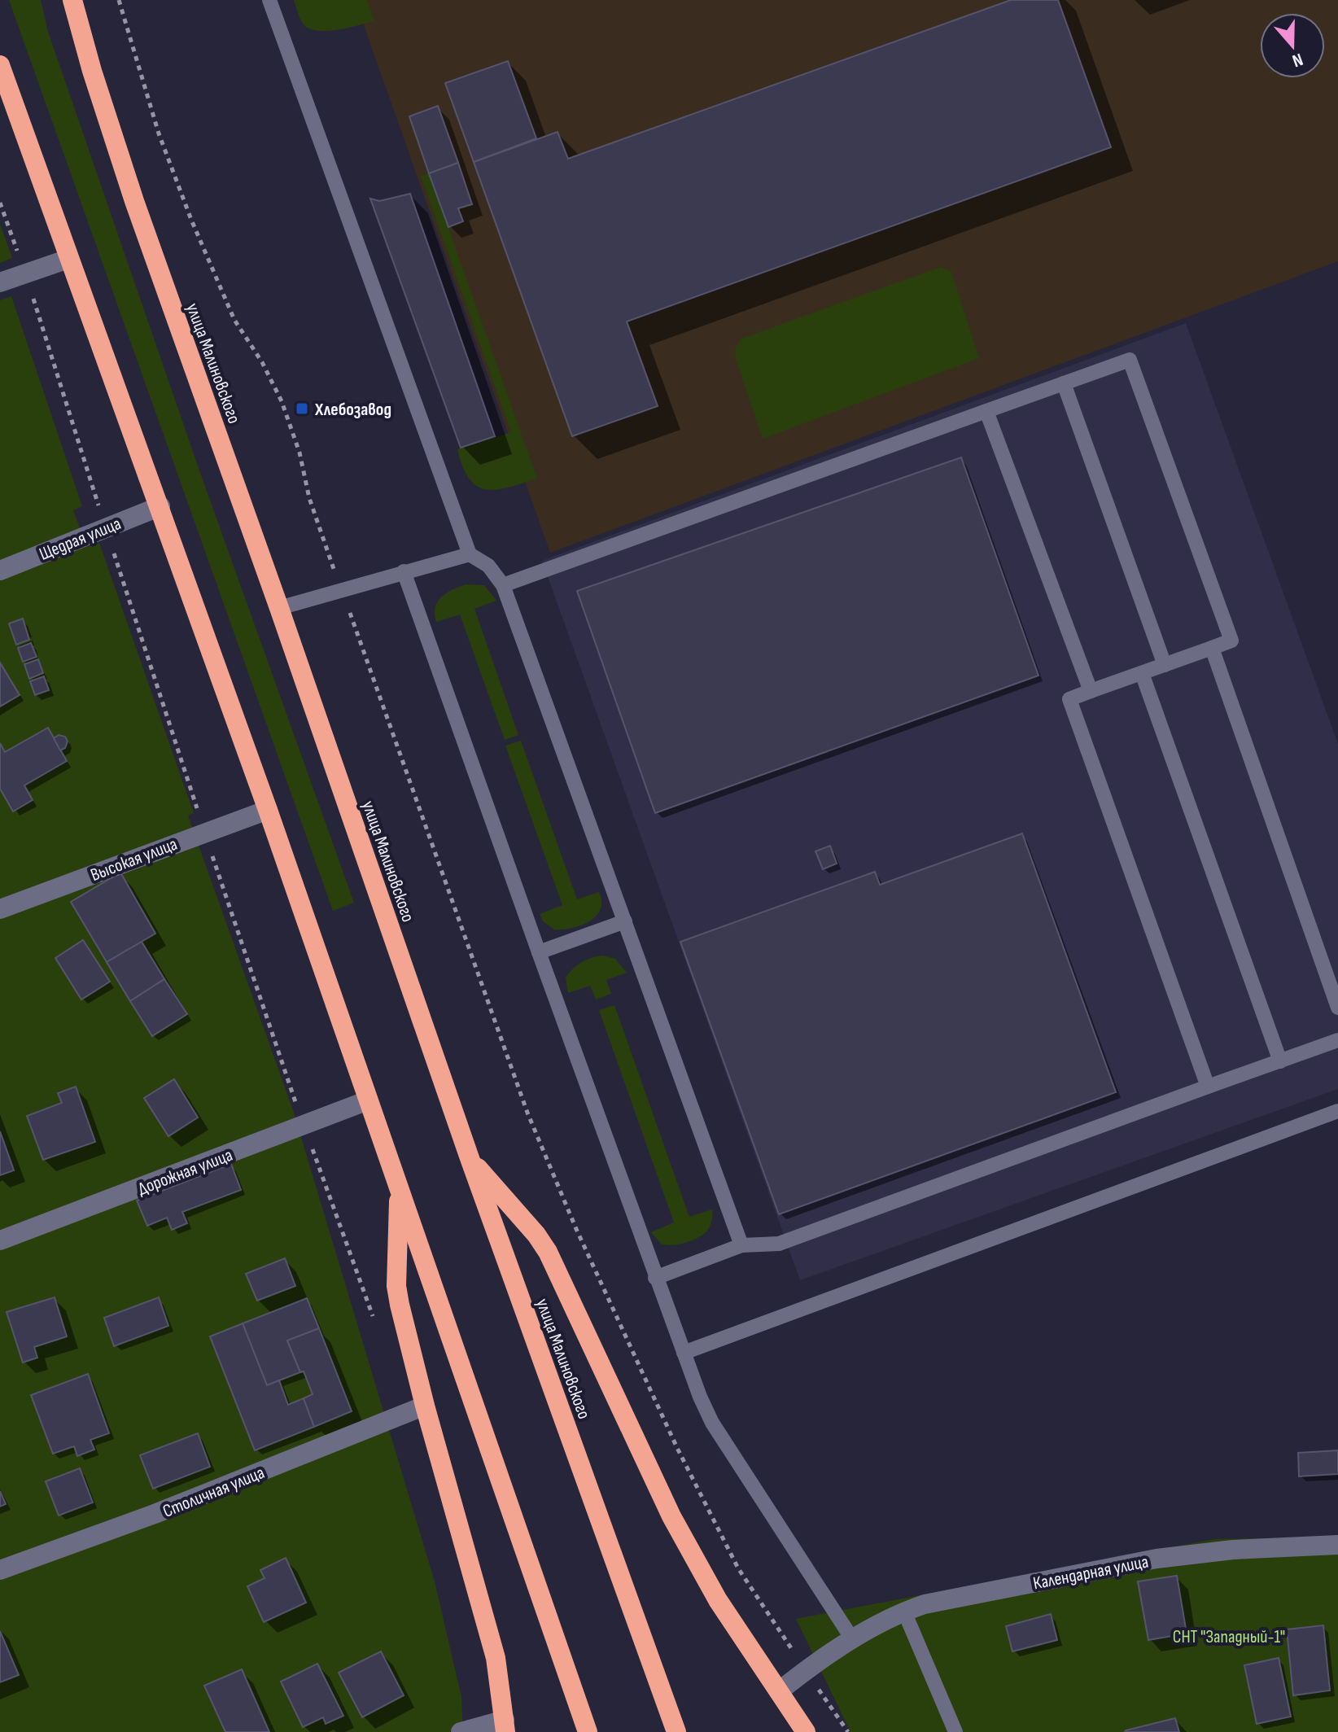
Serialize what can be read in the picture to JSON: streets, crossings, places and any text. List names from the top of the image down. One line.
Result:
{"streets":{"highway":["улица Малиновского"],"street":["Щедрая улица","Высокая улица","Дорожная улица","Столичная улица","Календарная улица"]},"parks":["СНТ \"Западный-1\""],"places":{"transit":["Хлебозавод"]},"north":"bottom"}
